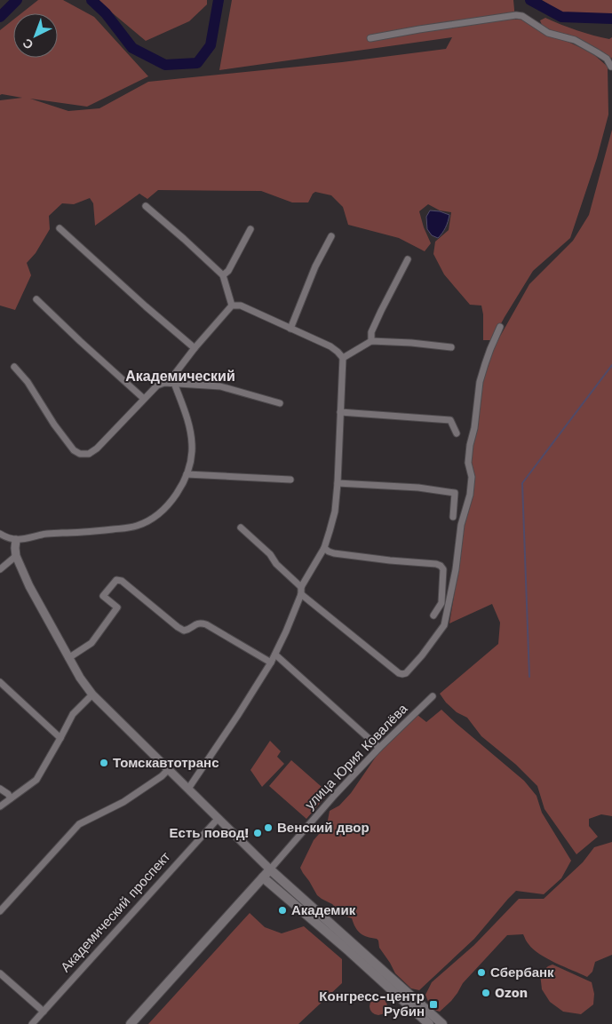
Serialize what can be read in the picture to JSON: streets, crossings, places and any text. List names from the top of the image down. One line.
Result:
{"streets":{"street":["улица Юрия Ковалёва","Академический проспект"]},"districts":["Академический"],"places":{"other":["Томскавтотранс","Венский двор","Есть повод!","Академик","Сбербанк","Ozon"],"transit":["Конгресс-центр Рубин"]},"north":"bottom left"}
